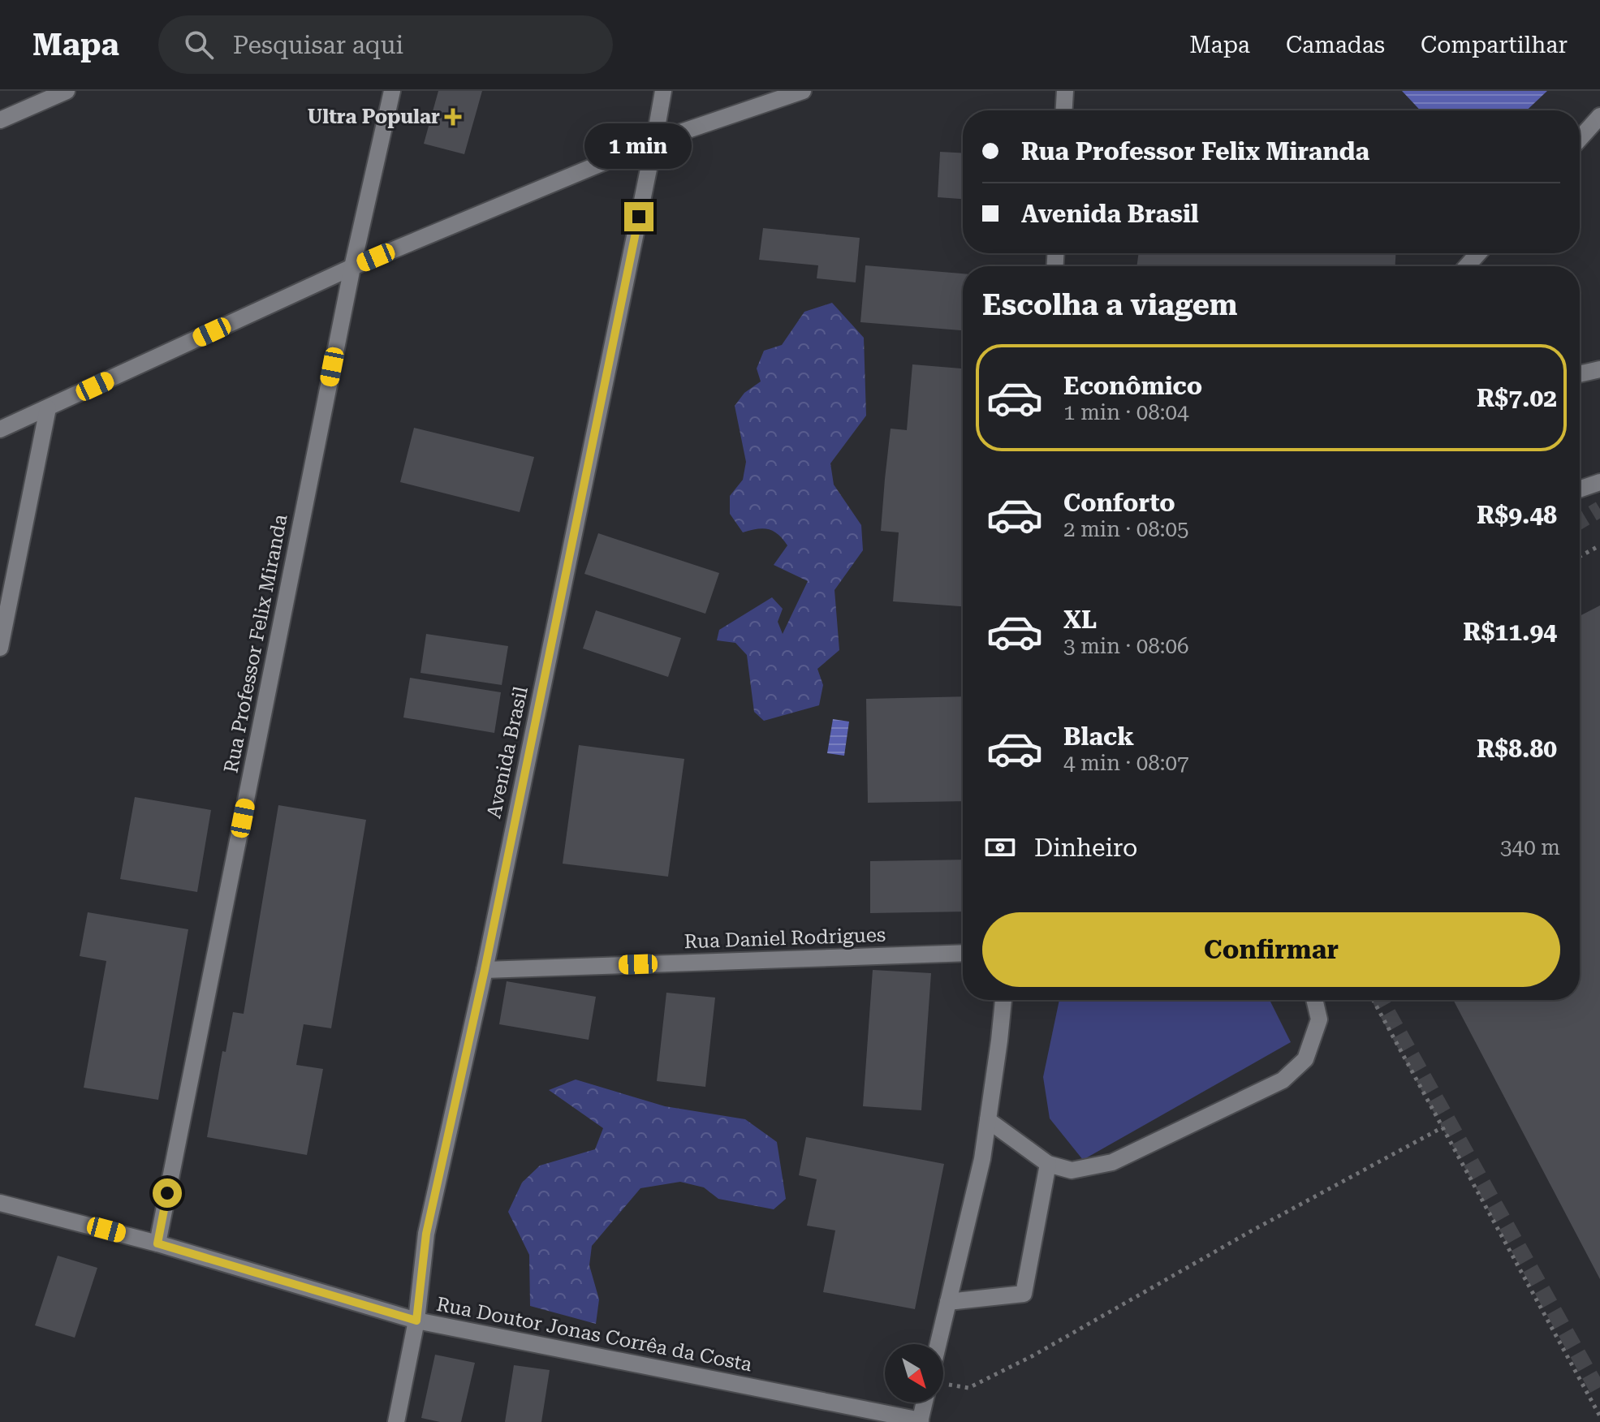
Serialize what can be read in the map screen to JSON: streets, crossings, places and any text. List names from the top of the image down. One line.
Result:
{"streets":{"street":["Rua Professor Felix Miranda","Avenida Brasil","Rua Daniel Rodrigues","Rua Doutor Jonas Corrêa da Costa"]},"crossings":[["Rua Professor Felix Miranda","Rua Doutor Jonas Corrêa da Costa"],["Avenida Brasil","Rua Daniel Rodrigues"],["Avenida Brasil","Rua Doutor Jonas Corrêa da Costa"]],"places":{"health":["Ultra Popular"]},"north":"bottom right","page":{"header":"Mapa","search":"Pesquisar aqui","nav":["Mapa","Camadas","Compartilhar"],"banner":["Rua Professor Felix Miranda","Avenida Brasil"],"bubble":"1 min","heading":"Escolha a viagem","list":[{"name":"Econômico","note":"1 min · 08:04","value":"R$7.02"},{"name":"Conforto","note":"2 min · 08:05","value":"R$9.48"},{"name":"XL","note":"3 min · 08:06","value":"R$11.94"},{"name":"Black","note":"4 min · 08:07","value":"R$8.80"}],"pay":["Dinheiro","340 m"],"buttons":"Confirmar"}}
